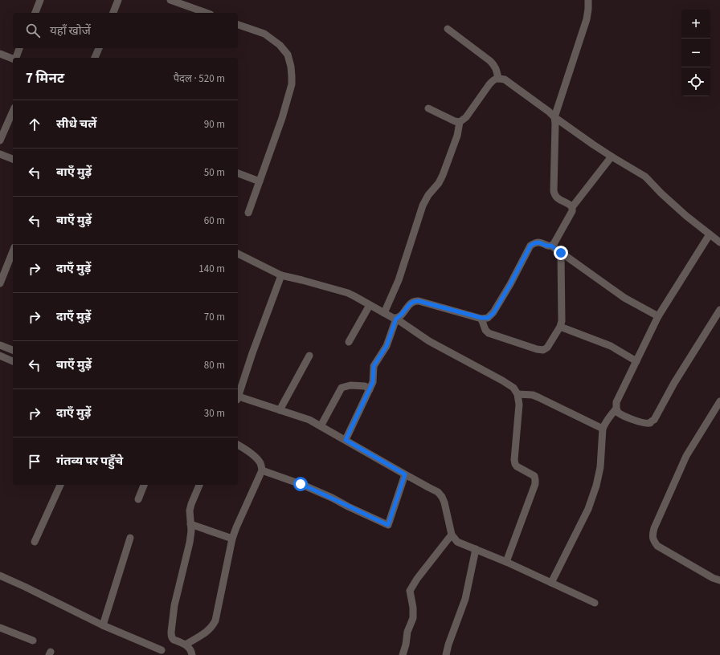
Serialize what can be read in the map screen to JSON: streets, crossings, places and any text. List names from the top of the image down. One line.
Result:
{"page":{"map_buttons":["+","−"],"search":"यहाँ खोजें","heading":["7 मिनट","पैदल · 520 m"],"list":[["सीधे चलें","90 m"],["बाएँ मुड़ें","50 m"],["बाएँ मुड़ें","60 m"],["दाएँ मुड़ें","140 m"],["दाएँ मुड़ें","70 m"],["बाएँ मुड़ें","80 m"],["दाएँ मुड़ें","30 m"],"गंतव्य पर पहुँचे"]}}
